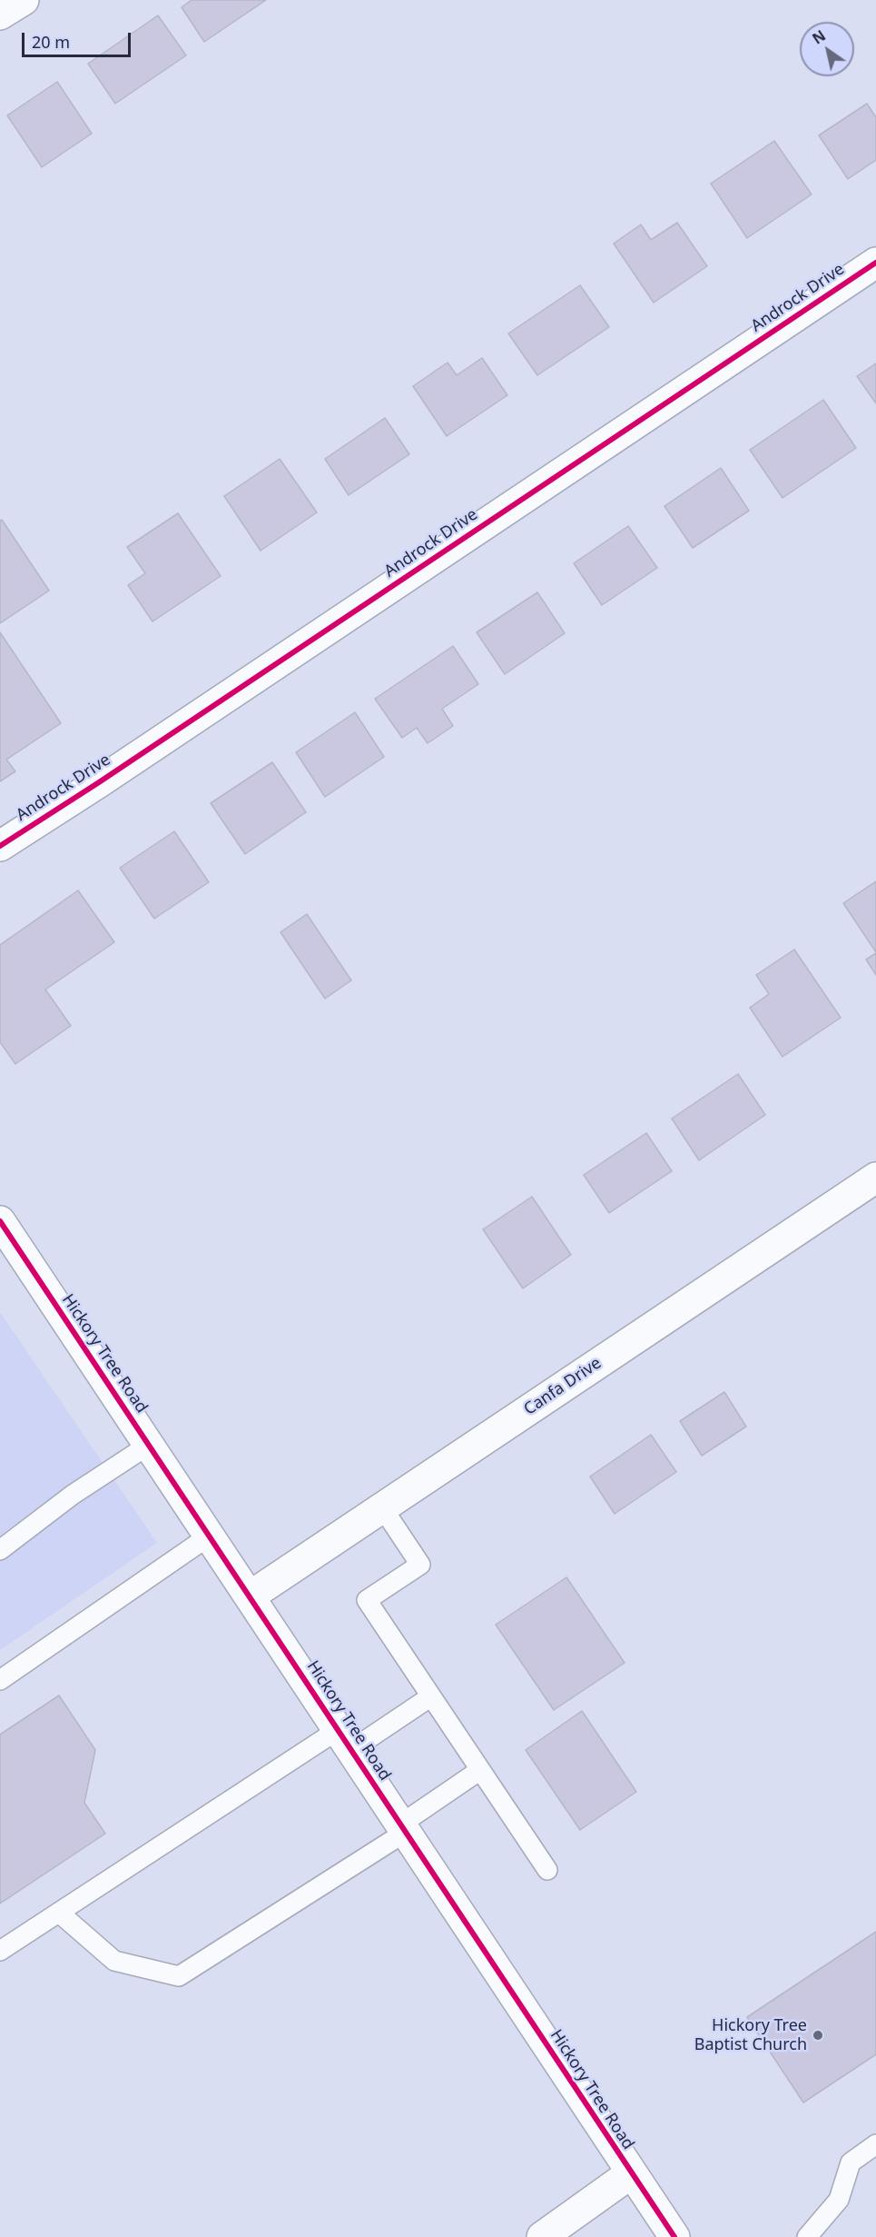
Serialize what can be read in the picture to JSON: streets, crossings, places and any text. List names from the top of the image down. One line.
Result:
{"streets":{"street":["Androck Drive","Hickory Tree Road","Canfa Drive"]},"crossings":[["Hickory Tree Road","Canfa Drive"]],"places":["Hickory Tree Baptist Church"],"scale_bar":"20 m","north":"top left"}
